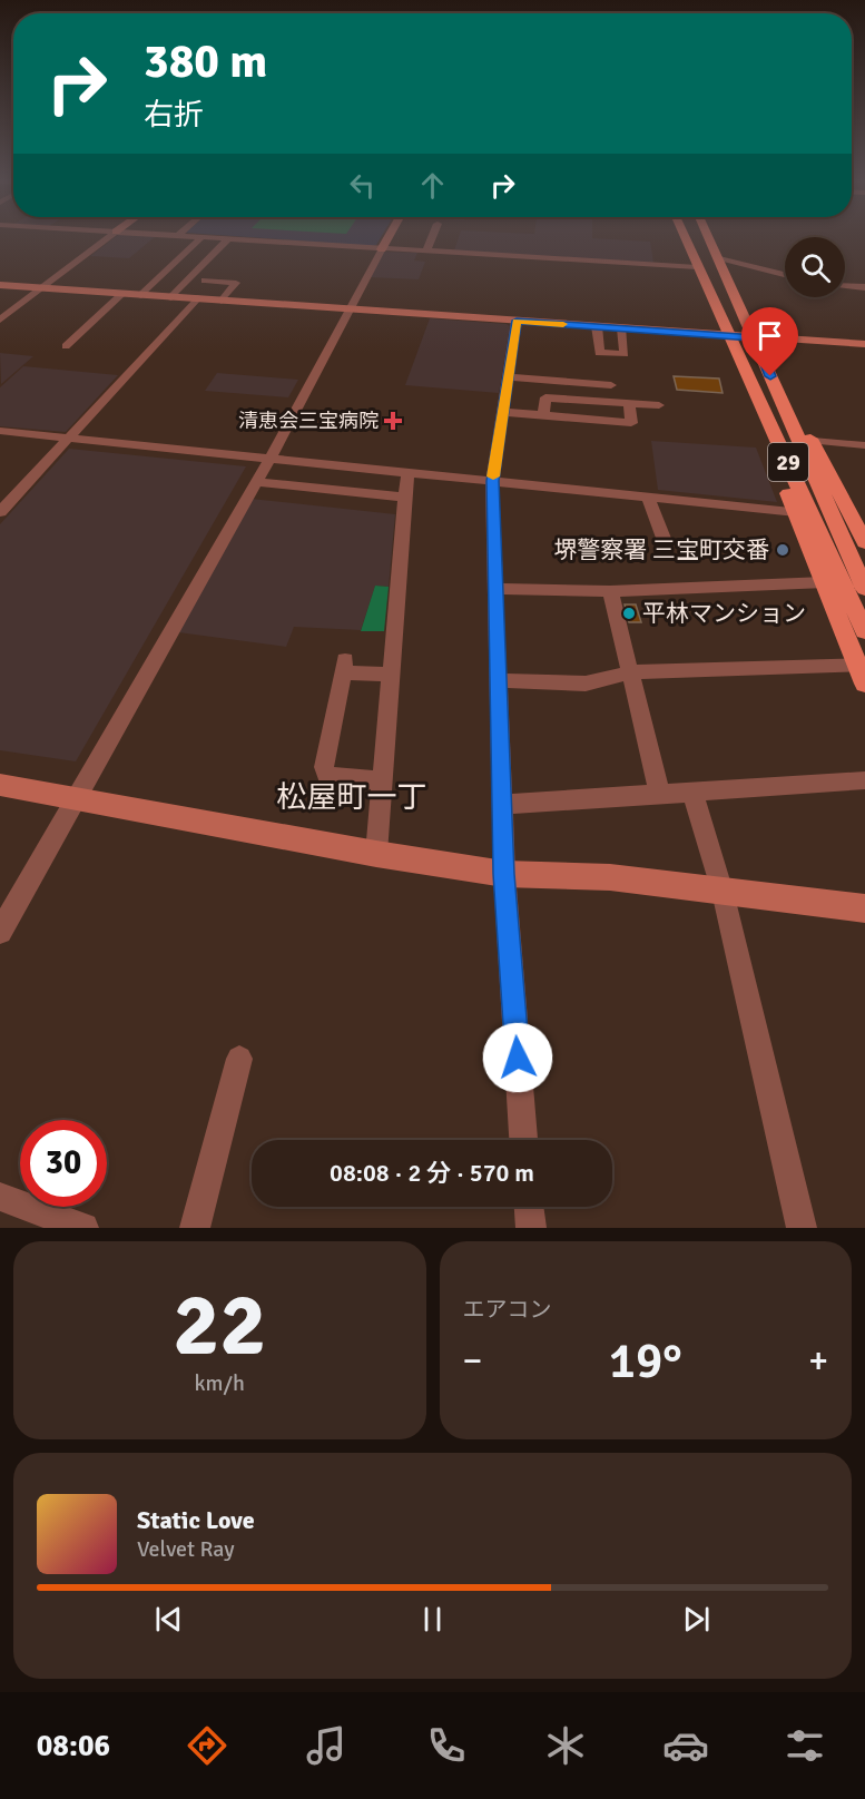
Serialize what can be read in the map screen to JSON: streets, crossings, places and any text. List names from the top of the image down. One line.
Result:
{"streets":{"main road":["29"]},"districts":["松屋町一丁"],"places":{"health":["清恵会三宝病院"],"other":["堺警察署 三宝町交番","平林マンション"]},"page":{"turn":["380 m","右折"],"limit":"30","trip":"08:08 · 2 分 · 570 m","tile":[["22","km/h"],"エアコン"],"heat":["−","19°","+"],"song":["Static Love","Velvet Ray"],"tabs":"08:06"}}
